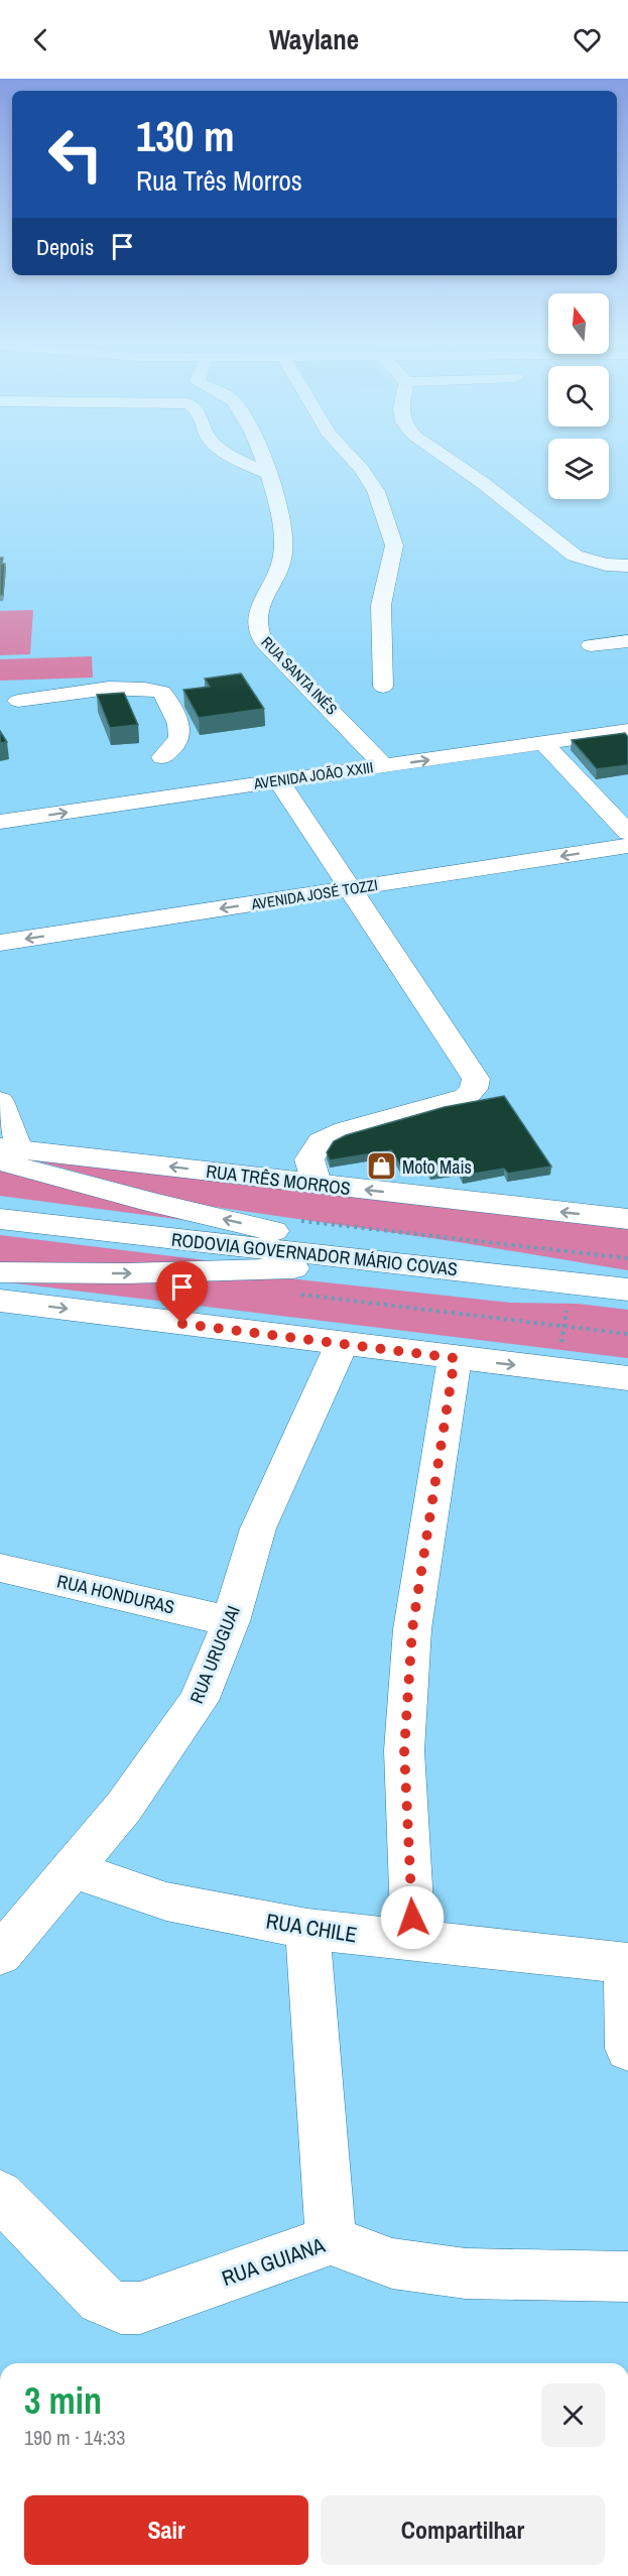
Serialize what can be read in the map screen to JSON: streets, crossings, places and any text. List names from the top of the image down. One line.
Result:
{"streets":{"main road":["RUA SANTA INÊS","AVENIDA JOÃO XXIII","AVENIDA JOSÉ TOZZI","RUA TRÊS MORROS","RODOVIA GOVERNADOR MÁRIO COVAS","RUA HONDURAS","RUA URUGUAI","RUA CHILE","RUA GUIANA"]},"crossings":[["RUA SANTA INÊS","AVENIDA JOÃO XXIII"],["RUA HONDURAS","RUA URUGUAI"],["RUA URUGUAI","RUA CHILE"]],"one_way":["AVENIDA JOÃO XXIII"],"places":{"shop":["Moto Mais"]},"north":"top","page":{"header":"Waylane","turn":["130 m","Rua Três Morros"],"then":"Depois","heading":["3 min","190 m · 14:33"],"buttons":["Sair","Compartilhar"]}}
